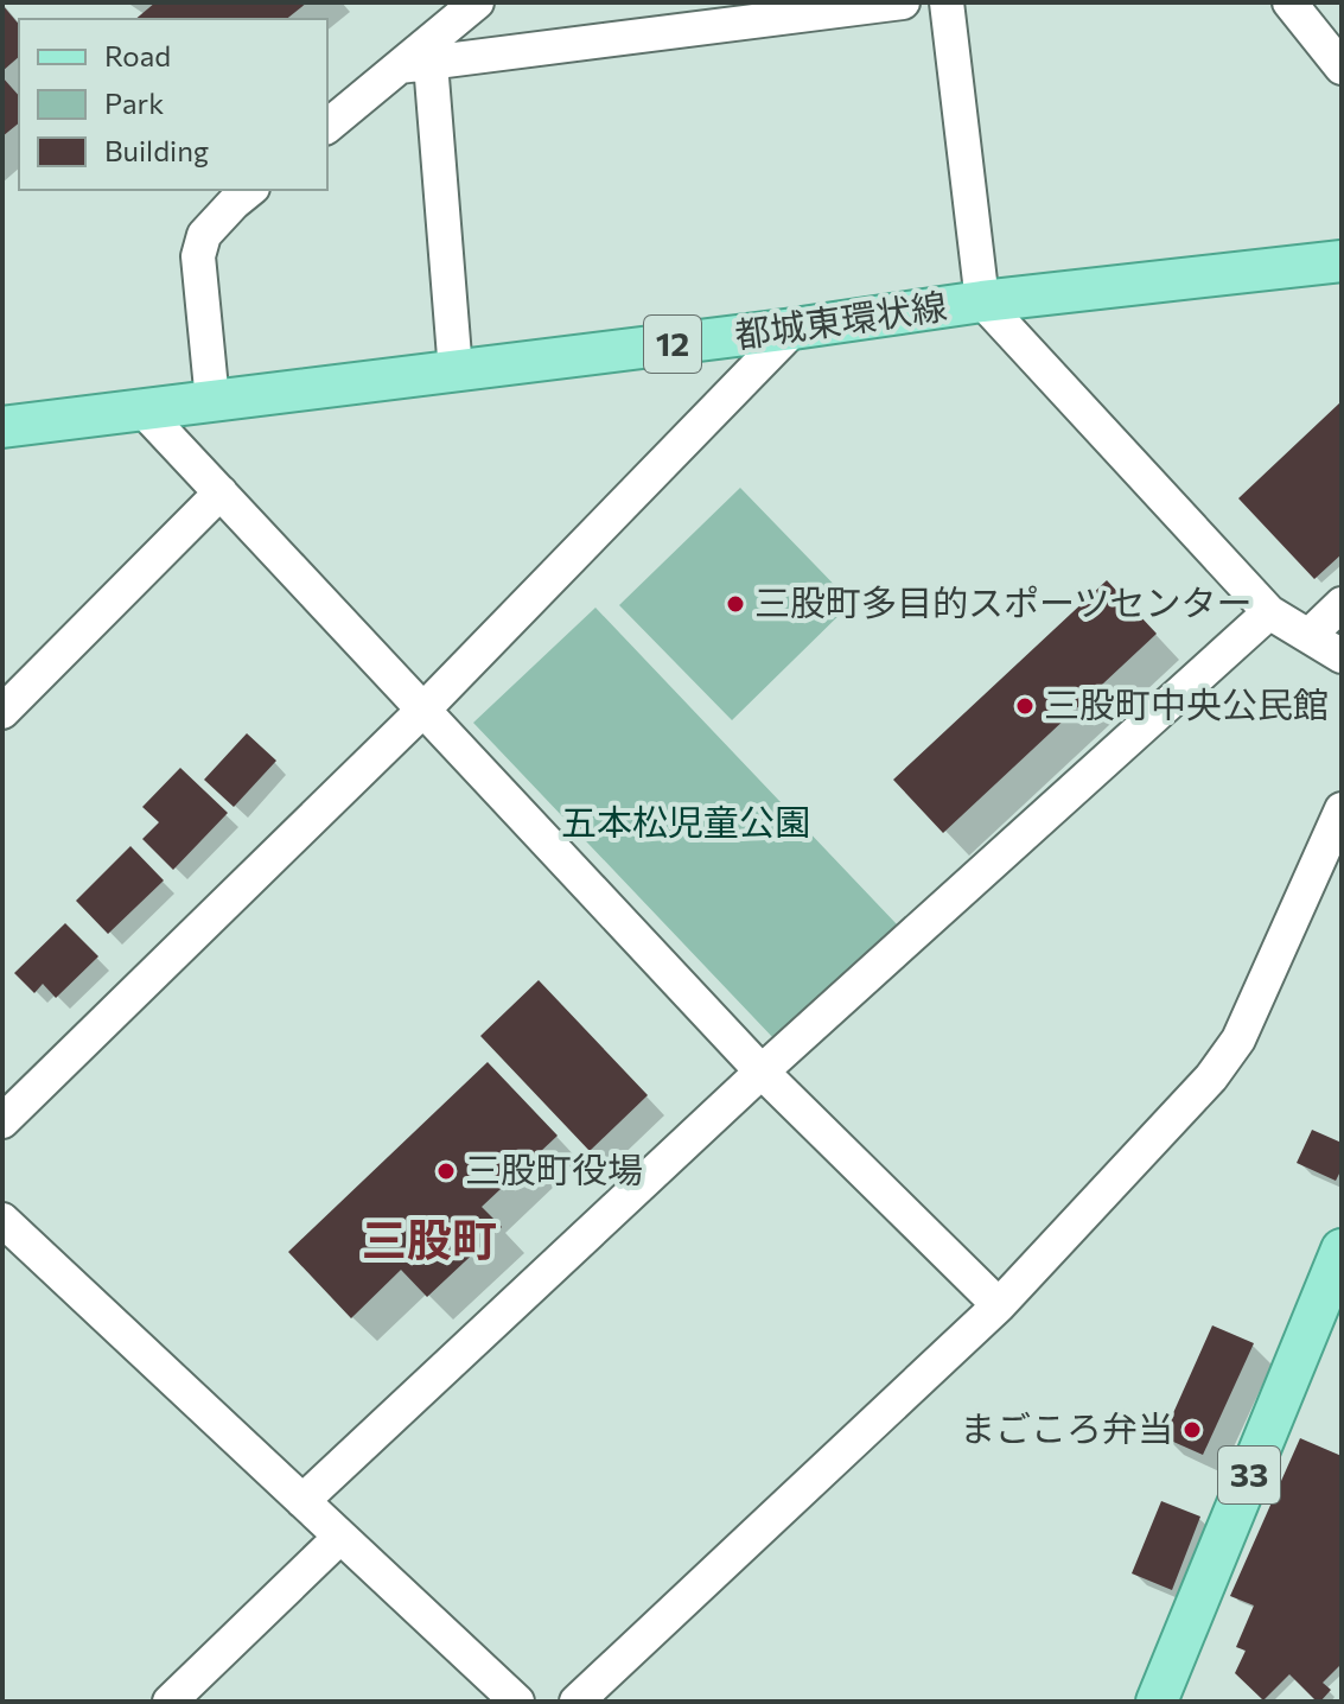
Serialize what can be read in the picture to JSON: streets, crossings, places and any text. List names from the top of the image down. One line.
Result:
{"streets":{"main road":["都城東環状線","12","33"]},"districts":["三股町"],"parks":["五本松児童公園"],"places":["三股町多目的スポーツセンター","三股町中央公民館","三股町役場","まごころ弁当"],"legend":["Road","Park","Building"]}
